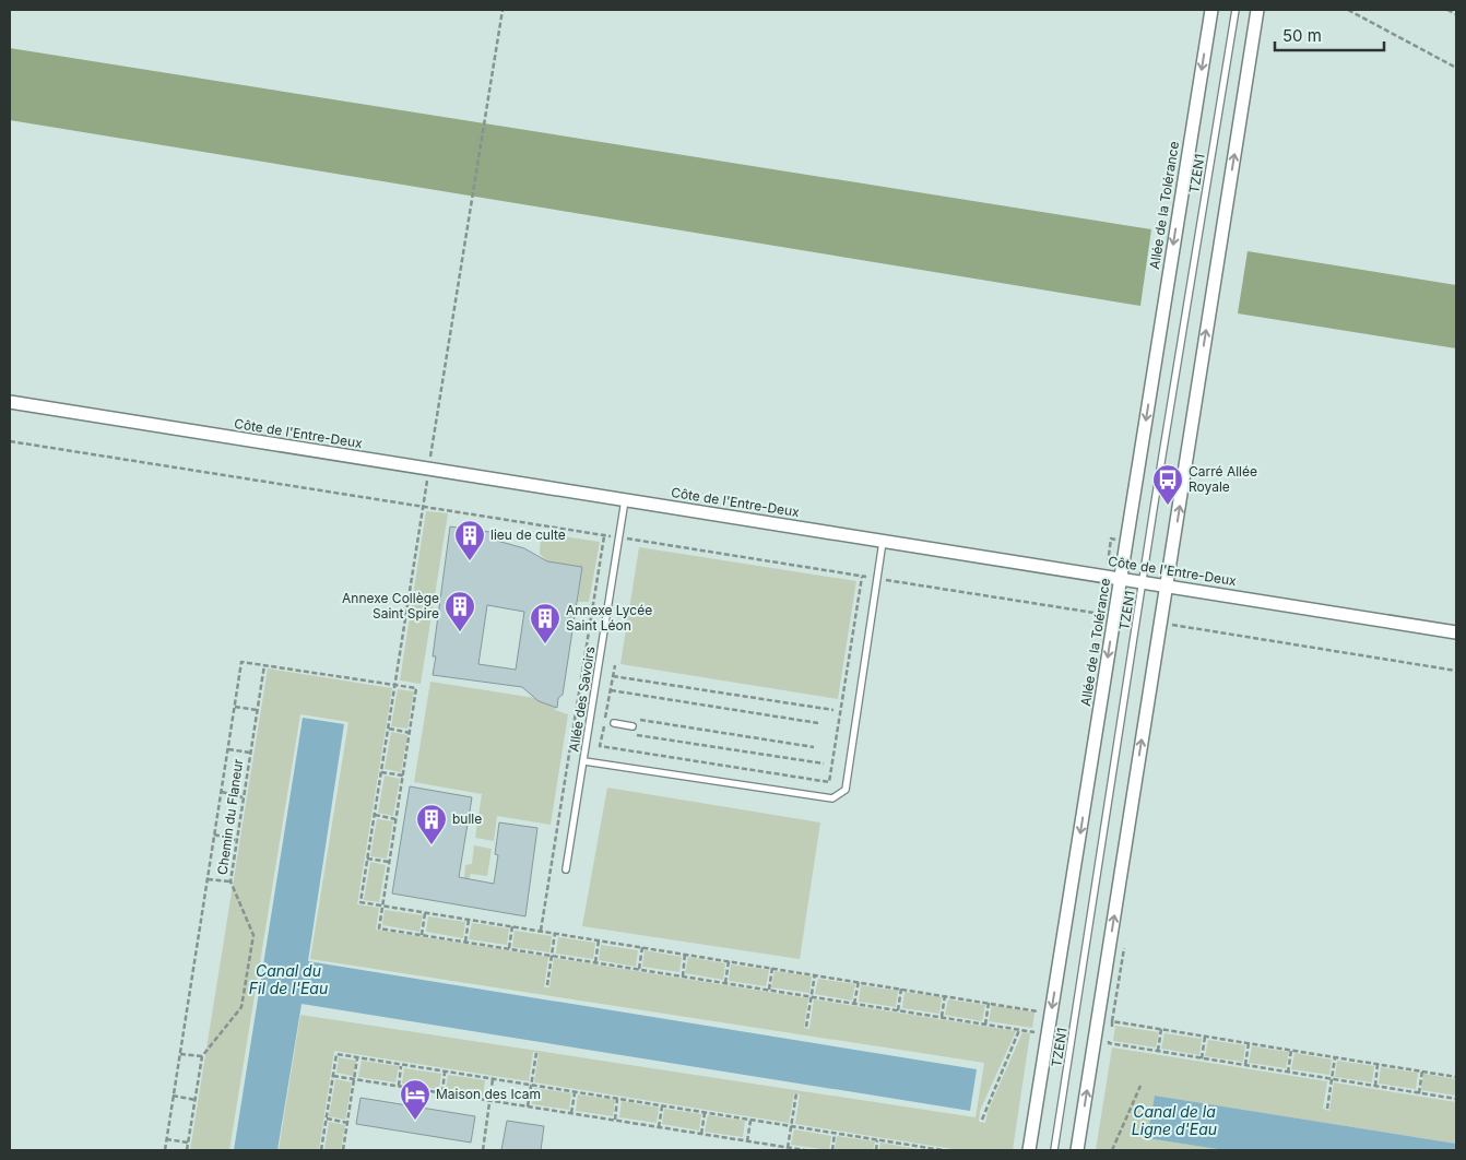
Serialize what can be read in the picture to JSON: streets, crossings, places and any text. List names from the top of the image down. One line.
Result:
{"streets":{"street":["Allée de la Tolérance","Côte de l'Entre-Deux"],"lane":["TZEN1","Allée des Savoirs"],"path":["Chemin du Flaneur"]},"crossings":[["TZEN1","Côte de l'Entre-Deux"],["Allée de la Tolérance","Côte de l'Entre-Deux"],["Côte de l'Entre-Deux","Allée des Savoirs"]],"water":["Canal du Fil de l'Eau","Canal de la Ligne d'Eau"],"places":{"bus stop":["Carré Allée Royale"],"building":["lieu de culte","Annexe Collège Saint Spire","Annexe Lycée Saint Léon","bulle"],"hotel":["Maison des Icam"]},"scale_bar":"50 m"}
